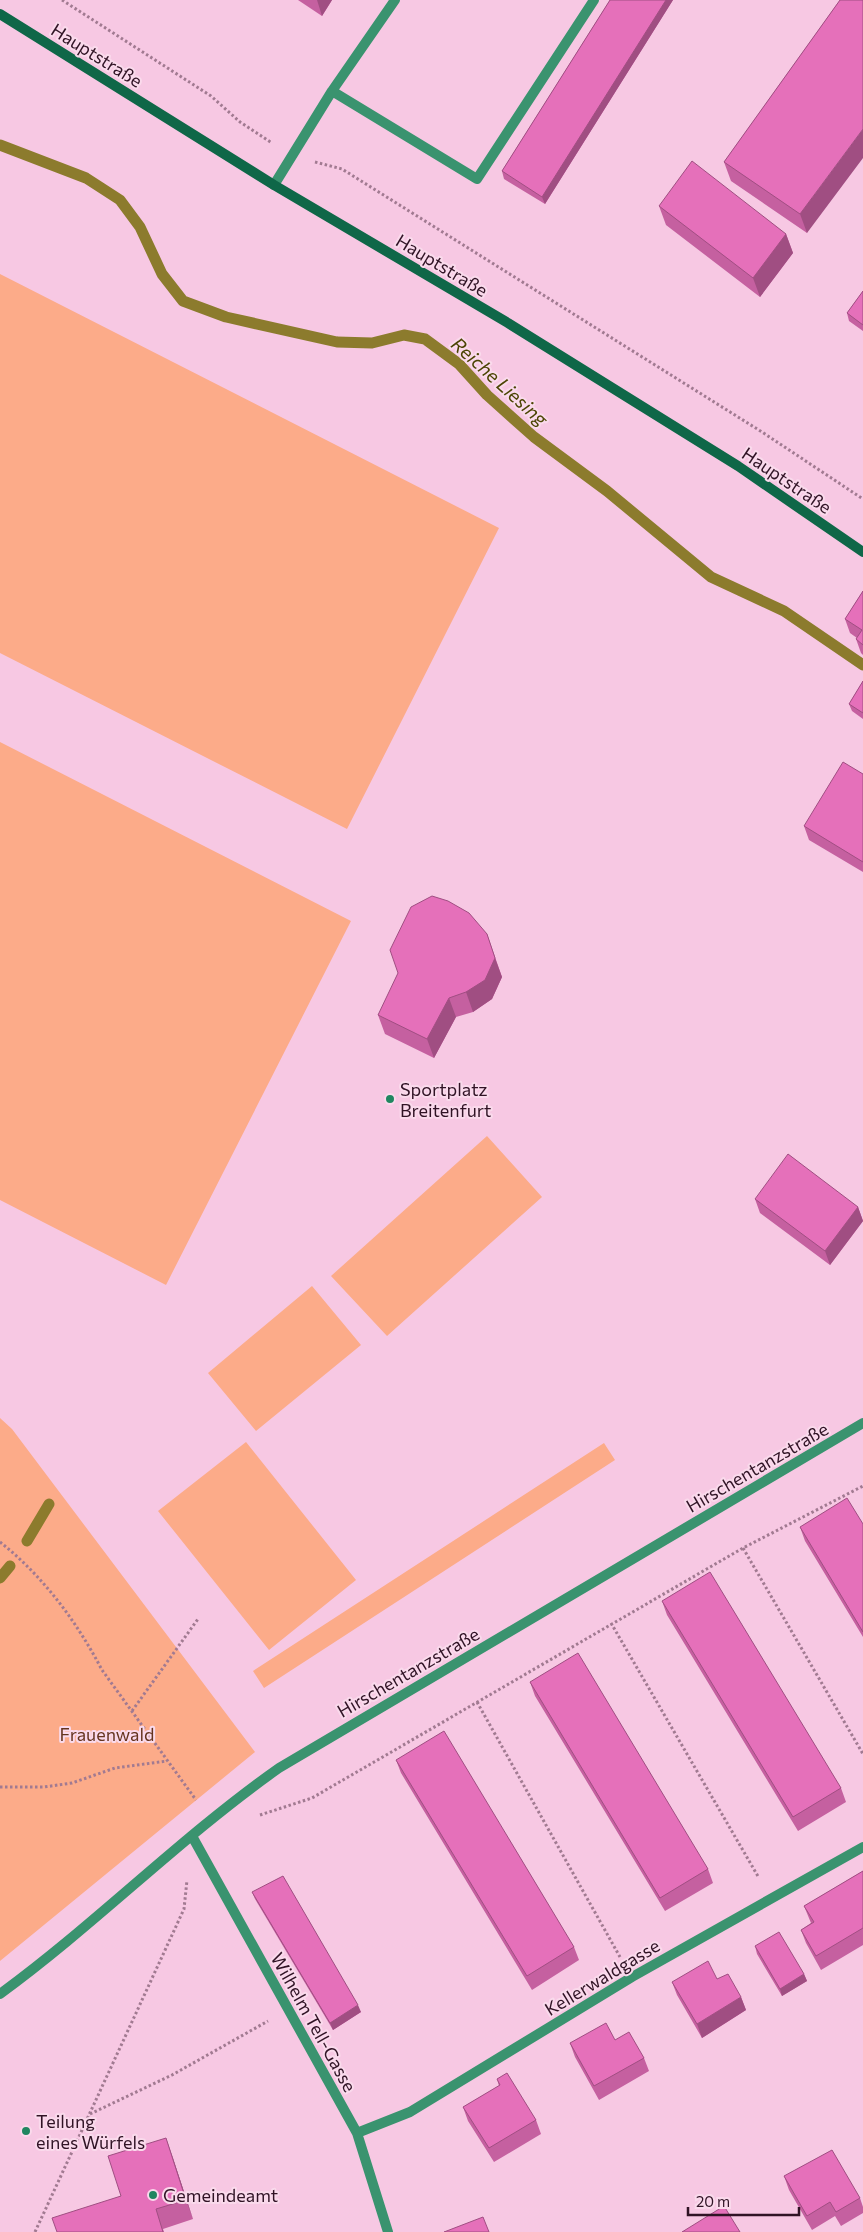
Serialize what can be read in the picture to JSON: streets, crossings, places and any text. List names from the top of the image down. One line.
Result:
{"streets":{"main road":["Hauptstraße"],"street":["Hirschentanzstraße","Kellerwaldgasse","Wilhelm Tell-Gasse"]},"crossings":[["Hirschentanzstraße","Wilhelm Tell-Gasse"],["Kellerwaldgasse","Wilhelm Tell-Gasse"]],"water":["Reiche Liesing"],"parks":["Frauenwald"],"places":["Sportplatz Breitenfurt","Teilung eines Würfels","Gemeindeamt"],"scale_bar":"20 m"}
